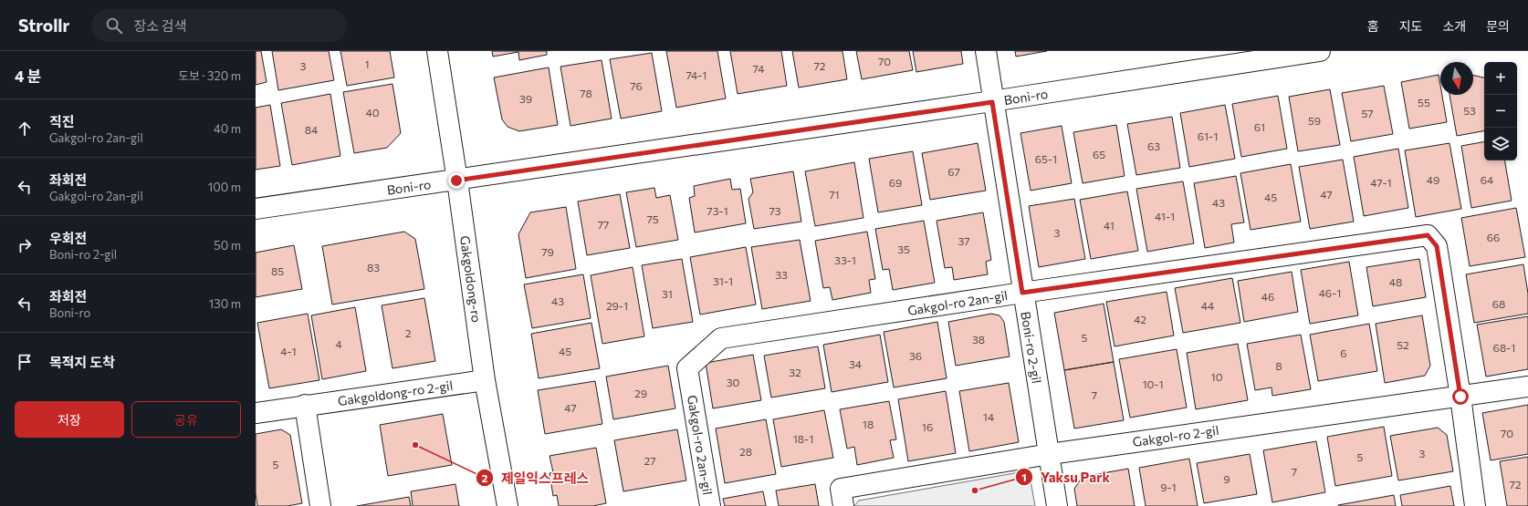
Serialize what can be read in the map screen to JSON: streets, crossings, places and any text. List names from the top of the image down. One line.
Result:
{"streets":{"street":["Boni-ro","Gakgoldong-ro","Gakgol-ro 2an-gil","Boni-ro 2-gil","Gakgoldong-ro 2-gil","Gakgol-ro 2-gil"]},"crossings":[["Boni-ro","Gakgoldong-ro"],["Boni-ro","Boni-ro 2-gil"],["Gakgoldong-ro","Gakgoldong-ro 2-gil"],["Gakgol-ro 2an-gil","Boni-ro 2-gil"],["Gakgol-ro 2an-gil","Gakgol-ro 2-gil"],["Boni-ro 2-gil","Gakgol-ro 2-gil"]],"places":["제일익스프레스","Yaksu Park"],"house_numbers":["70","1","3","72","74","74-1","76","78","39","55","53","40","57","59","61","84","61-1","63","65","65-1","67","49","64","69","47-1","71","47","45","43","73-1","73","41-1","75","77","41","3","66","37","35","79","33-1","83","85","33","31-1","48","46-1","31","46","43","68","29-1","44","42","2","5","38","4","52","68-1","4-1","45","6","36","34","8","32","10","30","10-1","29","7","47","14","18","16","70","18-1","28","3","5","27","5","7","9","72","9-1"],"north":"bottom","page":{"header":"Strollr","search":"장소 검색","nav":["홈","지도","소개","문의"],"heading":["4 분","도보 · 320 m"],"map_buttons":["+","−"],"list":[["직진","Gakgol-ro 2an-gil","40 m"],["좌회전","Gakgol-ro 2an-gil","100 m"],["우회전","Boni-ro 2-gil","50 m"],["좌회전","Boni-ro","130 m"],"목적지 도착"],"buttons":["저장","공유"]}}
